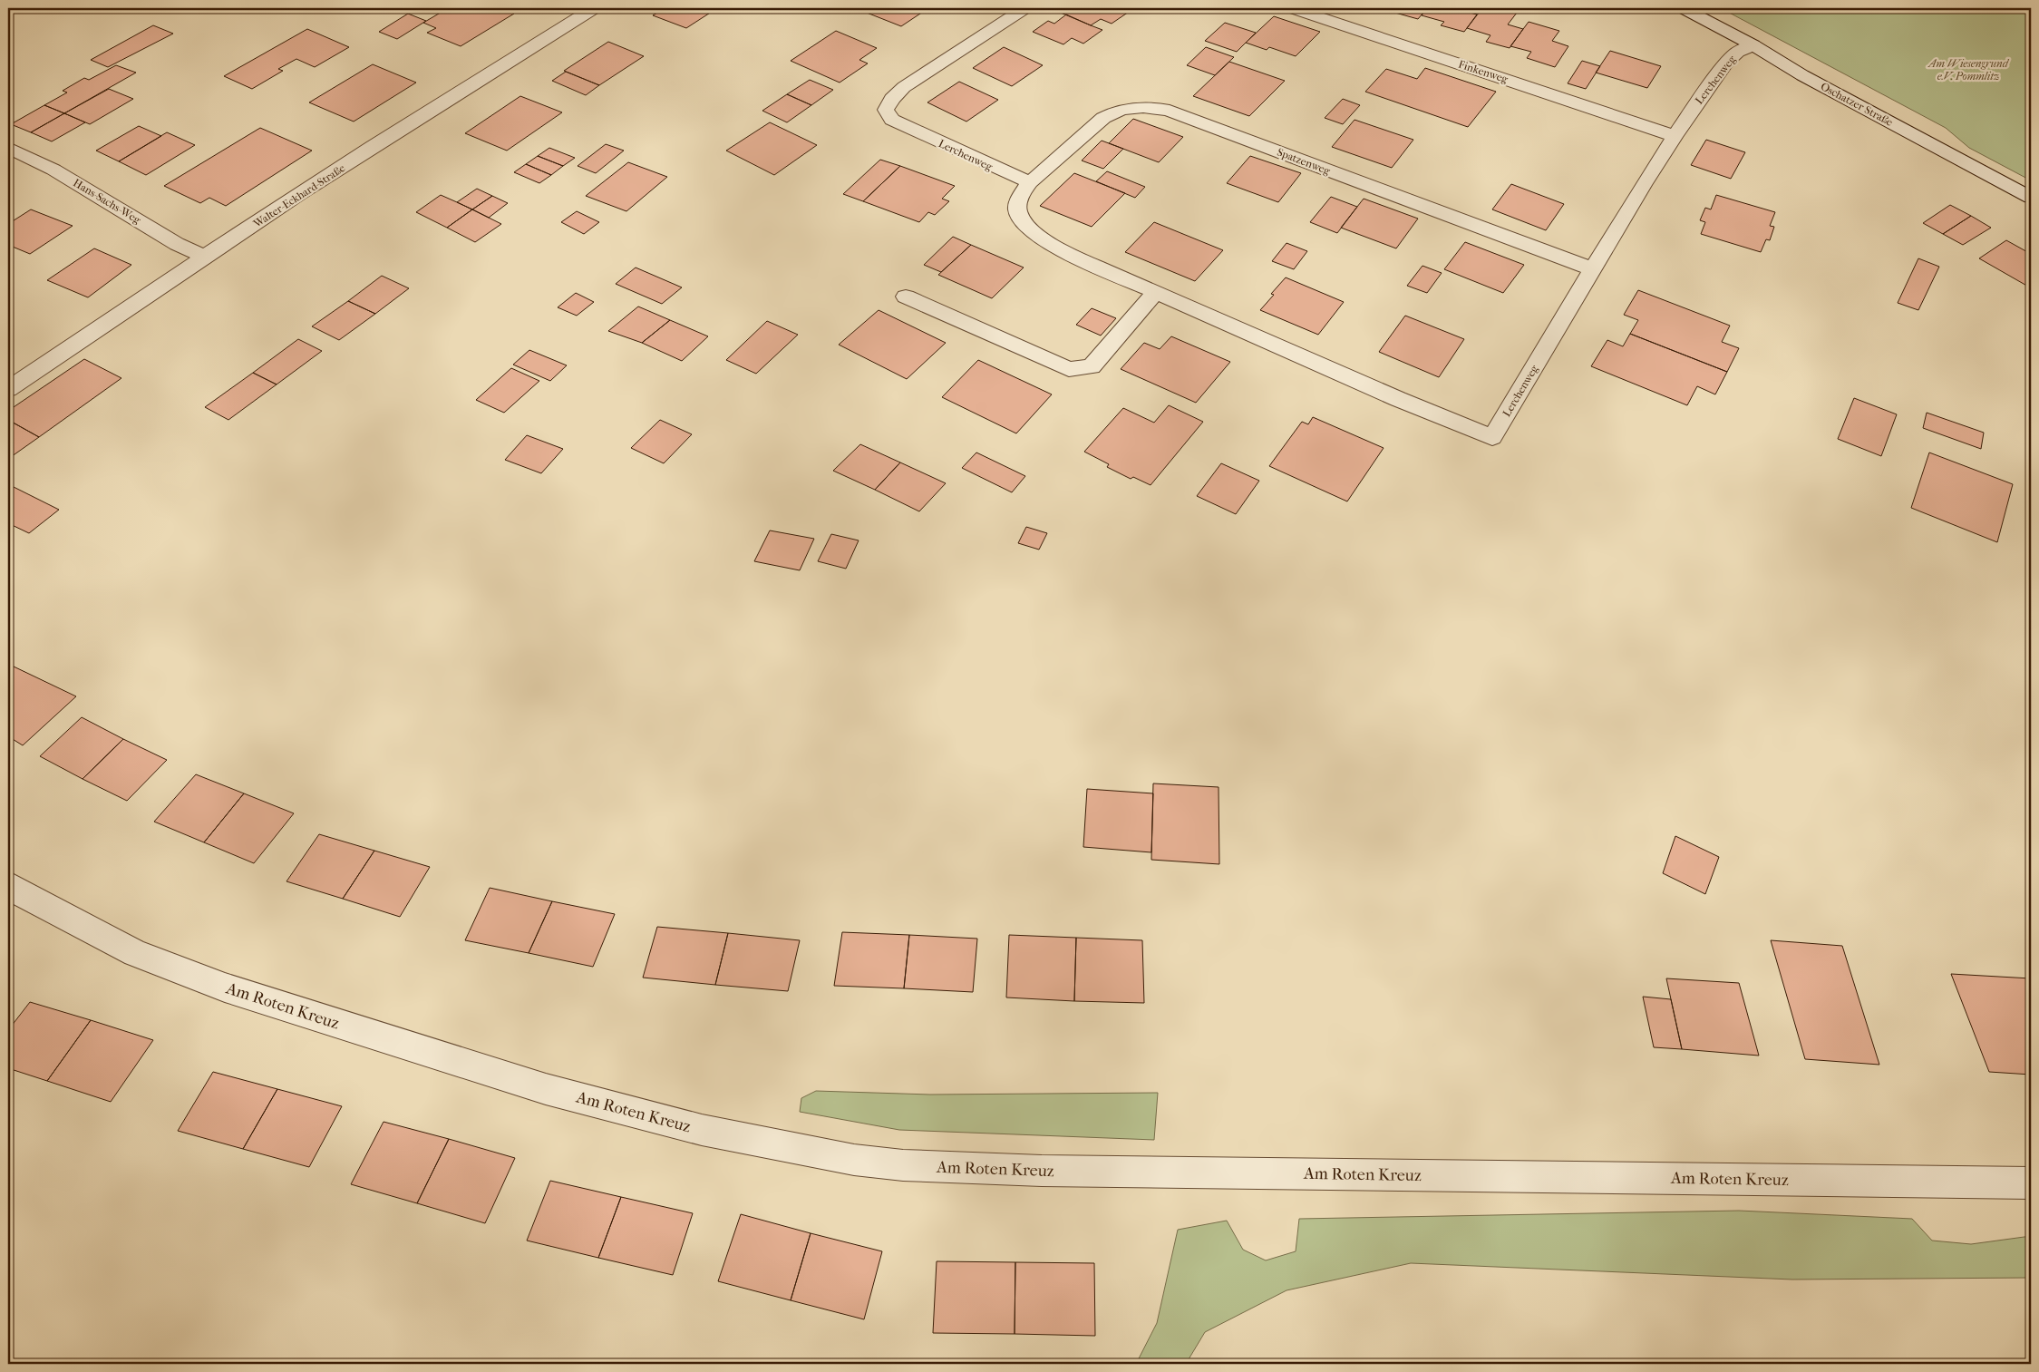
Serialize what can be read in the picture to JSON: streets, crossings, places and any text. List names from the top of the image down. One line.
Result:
{"streets":{"street":["Finkenweg","Lerchenweg","Oschatzer Straße","Spatzenweg","Walter-Eckhard-Straße","Hans-Sachs-Weg","Am Roten Kreuz"]},"crossings":[["Finkenweg","Lerchenweg"],["Lerchenweg","Oschatzer Straße"],["Lerchenweg","Spatzenweg"],["Walter-Eckhard-Straße","Hans-Sachs-Weg"]],"parks":["Am Wiesengrund e.V. Pommlitz"]}
